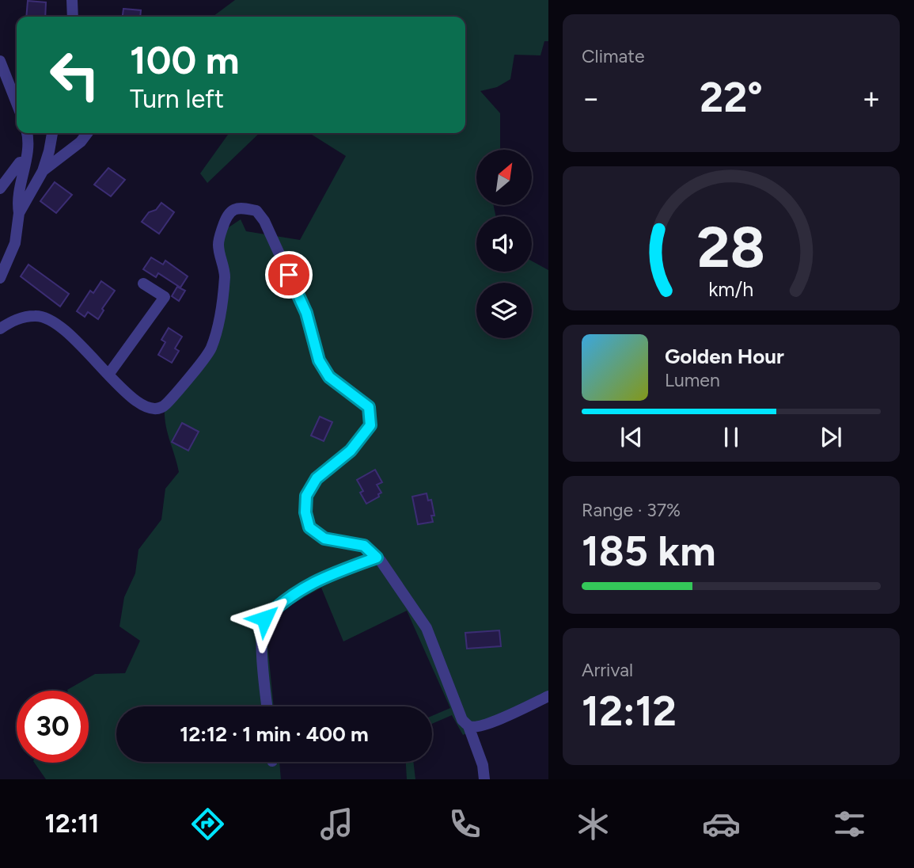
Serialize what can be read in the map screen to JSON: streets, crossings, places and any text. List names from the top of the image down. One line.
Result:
{"north":"top right","page":{"tile":["Climate",["Range · 37%","185 km"],["Arrival","12:12"]],"turn":["100 m","Turn left"],"heat":["−","22°","+"],"song":["Golden Hour","Lumen"],"limit":"30","trip":"12:12 · 1 min · 400 m","tabs":"12:11","gauge":["28","km/h"]}}
